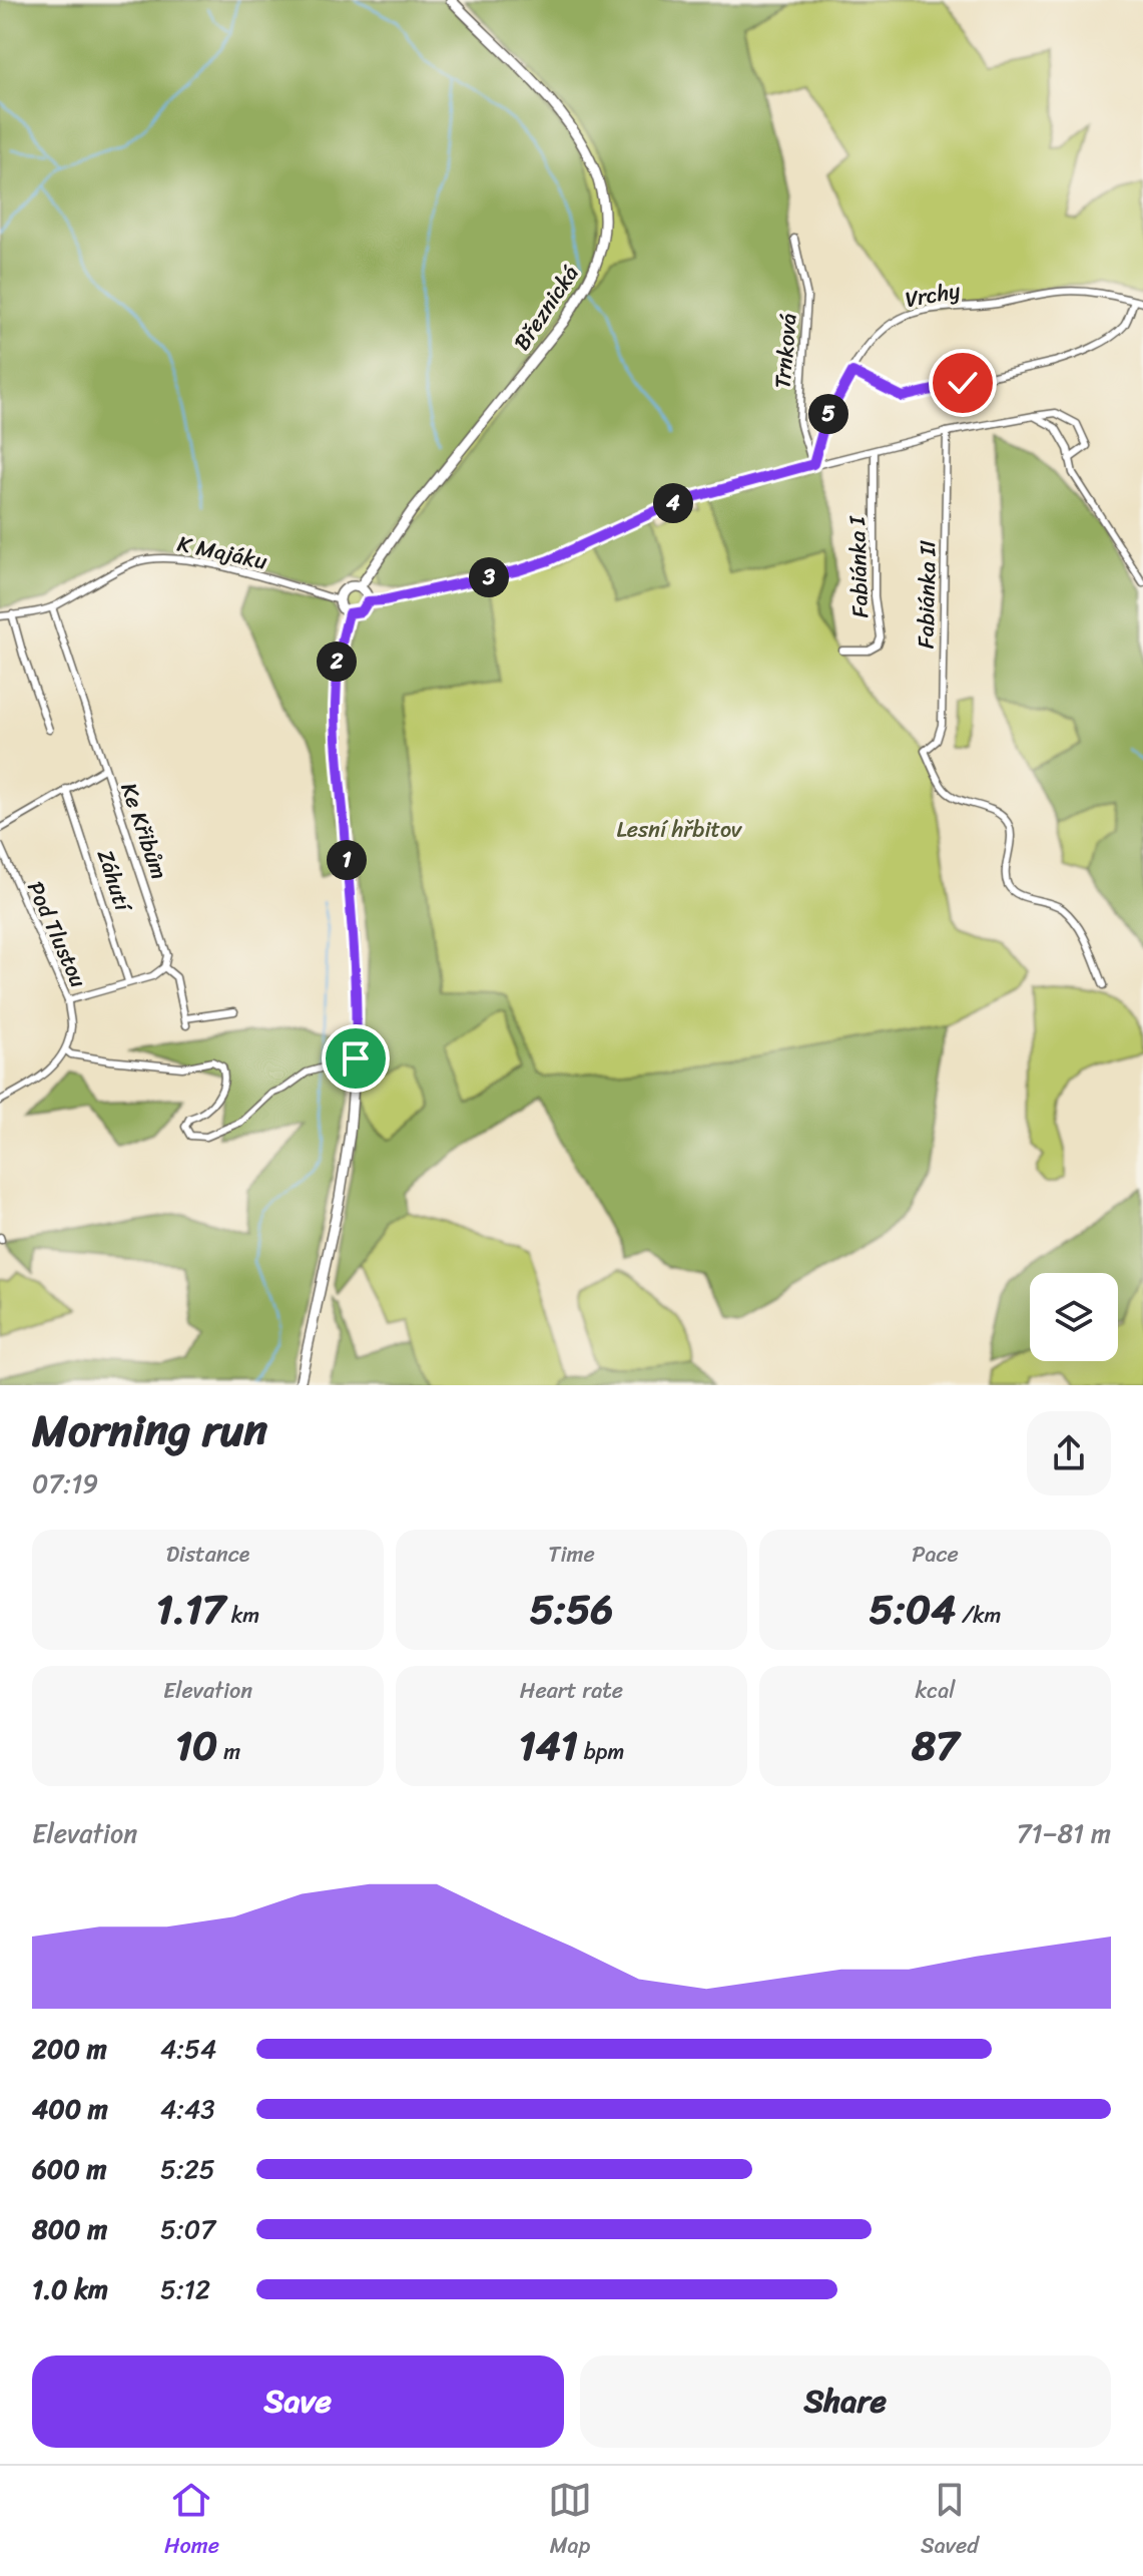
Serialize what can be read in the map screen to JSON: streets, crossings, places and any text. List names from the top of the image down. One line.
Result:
{"streets":{"main road":["Březnická"],"street":["Vrchy","Trnková","K Majáku","Fabiánka I","Fabiánka II","Ke Křibům","Záhutí","Pod Tlustou"]},"crossings":[["Vrchy","Trnková"],["Březnická","K Majáku"],["K Majáku","Ke Křibům"]],"parks":["Lesní hřbitov"],"page":{"pins":["5","4","3","2","1"],"heading":["Morning run","07:19"],"stats":[["Distance","1.17 km"],["Time","5:56"],["Pace","5:04 /km"],["Elevation","10 m"],["Heart rate","141 bpm"],["kcal","87"]],"chart":["Elevation","71–81 m"],"list":[{"name":"200 m","note":"4:54"},{"name":"400 m","note":"4:43"},{"name":"600 m","note":"5:25"},{"name":"800 m","note":"5:07"},{"name":"1.0 km","note":"5:12"}],"buttons":["Save","Share"],"tabs":["Home","Map","Saved"]}}
